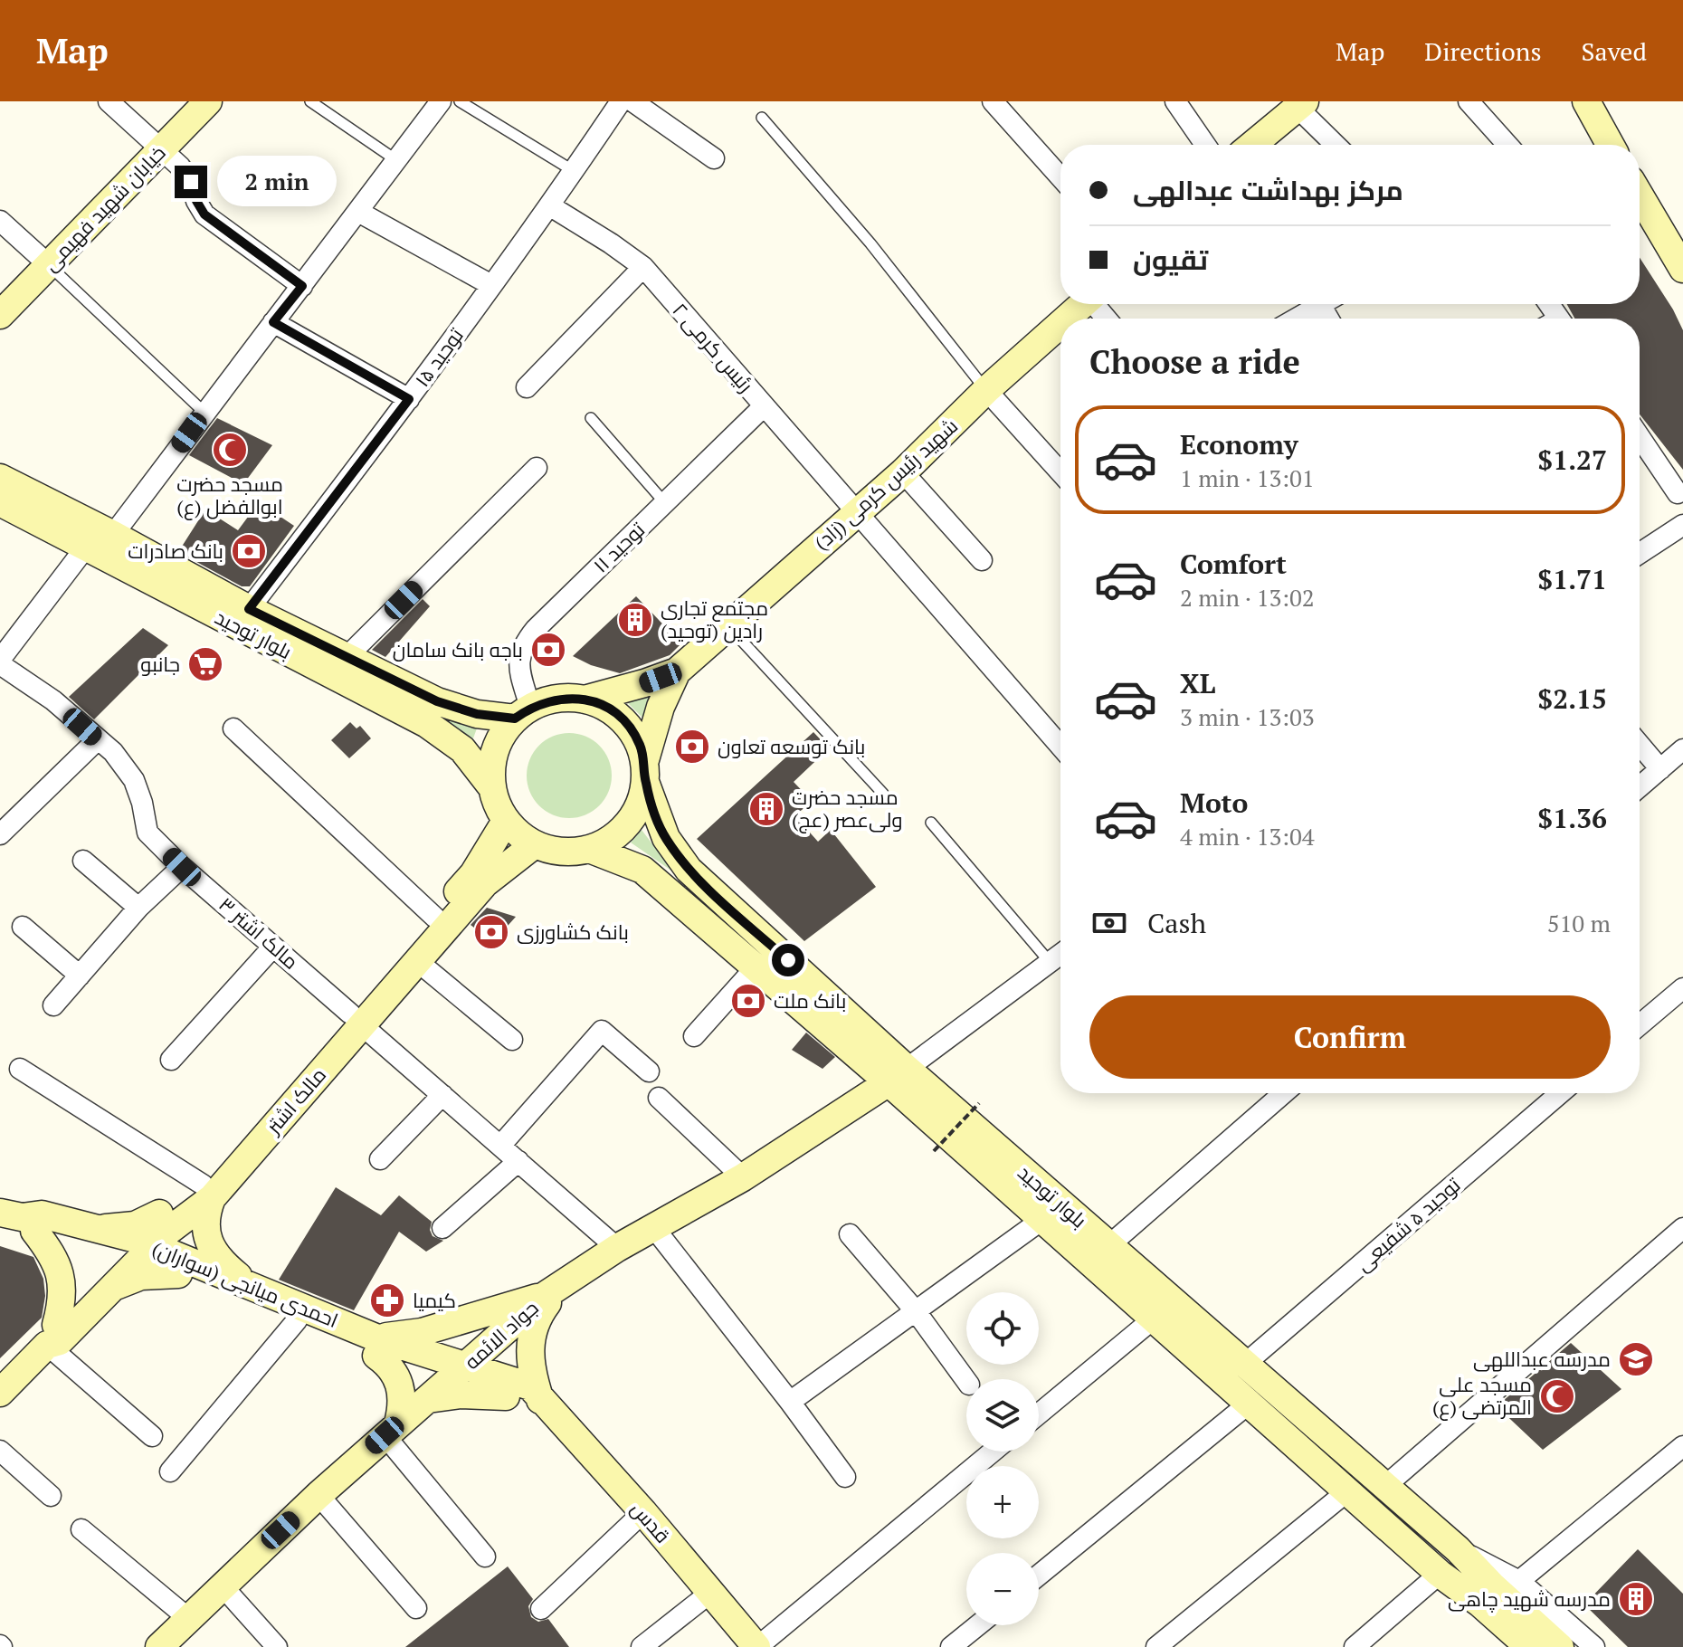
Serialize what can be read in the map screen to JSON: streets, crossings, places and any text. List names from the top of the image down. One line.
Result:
{"streets":{"main road":["خیابان شهید فهیمی","شهید رئیس کرمی (زاد)","بلوار توحید","مالک اشتر","احمدی میانجی (سواران)","جواد الائمه","قدس"],"street":["رئیس کرمی ۲","توحید ۱۵","توحید ۱۱","مالک اشتر ۳","توحید ۵ شفیعی"]},"crossings":[["رئیس کرمی ۲","توحید ۱۵"],["رئیس کرمی ۲","شهید رئیس کرمی (زاد)"],["رئیس کرمی ۲","توحید ۱۱"],["توحید ۱۵","بلوار توحید"],["توحید ۱۱","بلوار توحید"],["توحید ۱۱","مالک اشتر"],["بلوار توحید","مالک اشتر"],["بلوار توحید","توحید ۵ شفیعی"],["بلوار توحید","جواد الائمه"],["مالک اشتر ۳","مالک اشتر"],["مالک اشتر ۳","جواد الائمه"],["مالک اشتر","احمدی میانجی (سواران)"],["احمدی میانجی (سواران)","جواد الائمه"],["احمدی میانجی (سواران)","قدس"],["جواد الائمه","قدس"]],"places":{"mosque":["مسجد حضرت ابوالفضل (ع)","مسجد علی المرتضی (ع)"],"bank":["بانک صادرات","باجه بانک سامان","بانک توسعه تعاون","بانک کشاورزی","بانک ملت"],"building":["مجتمع تجاری رادین (توحید)","مسجد حضرت ولی‌عصر (عج)","مدرسه شهید چاهی"],"supermarket":["جانبو"],"pharmacy":["کیمیا"],"school or university":["مدرسه عبداللهی"]},"page":{"header":"Map","nav":["Map","Directions","Saved"],"banner":["مرکز بهداشت عبدالهی","تقیون"],"bubble":"2 min","heading":"Choose a ride","list":[{"name":"Economy","note":"1 min · 13:01","value":"$1.27"},{"name":"Comfort","note":"2 min · 13:02","value":"$1.71"},{"name":"XL","note":"3 min · 13:03","value":"$2.15"},{"name":"Moto","note":"4 min · 13:04","value":"$1.36"}],"pay":["Cash","510 m"],"buttons":"Confirm","map_buttons":["+","−"]}}
